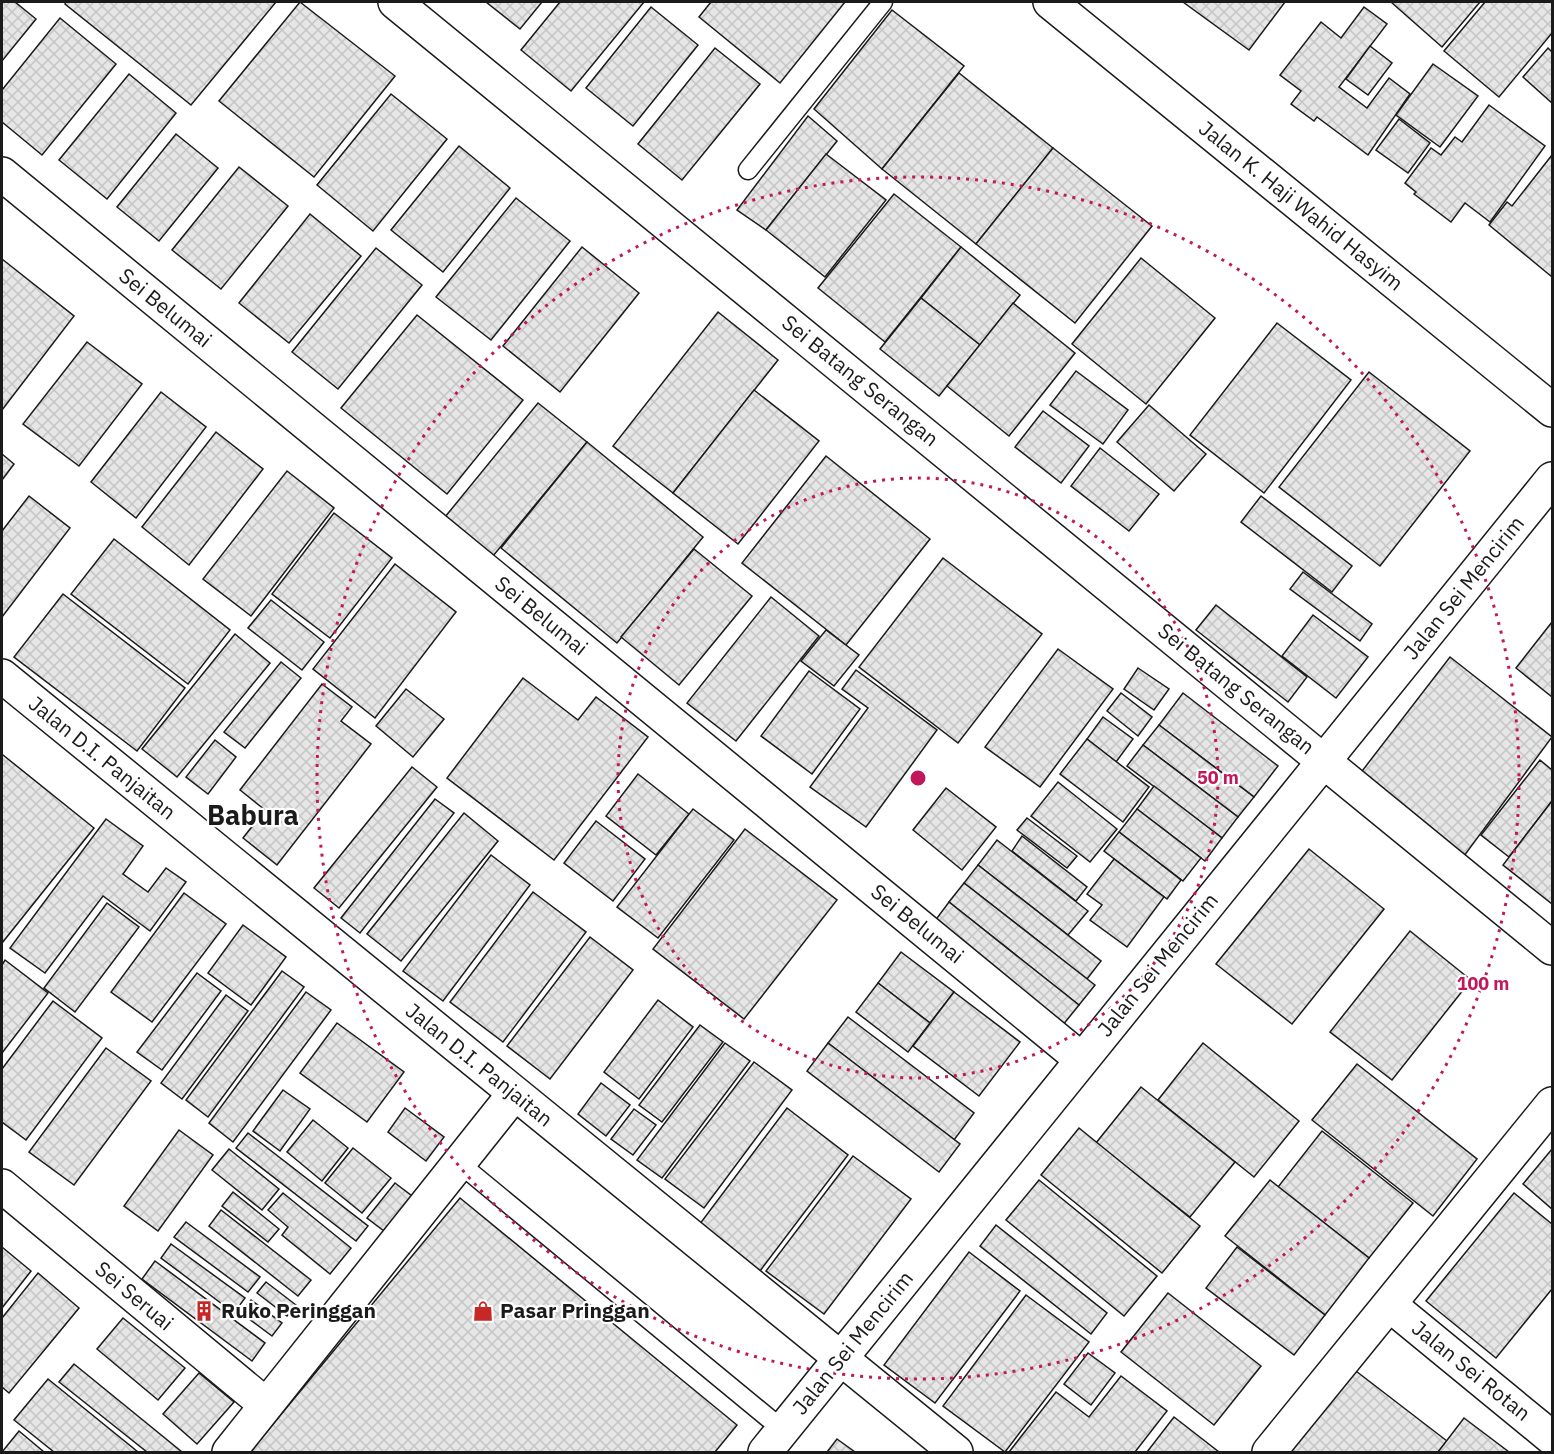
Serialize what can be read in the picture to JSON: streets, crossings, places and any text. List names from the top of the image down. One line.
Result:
{"streets":{"street":["Jalan K. Haji Wahid Hasyim","Sei Belumai","Sei Batang Serangan","Jalan Sei Mencirim","Jalan D.I. Panjaitan","Sei Seruai","Jalan Sei Rotan"]},"crossings":[["Sei Belumai","Jalan Sei Mencirim"],["Sei Batang Serangan","Jalan Sei Mencirim"],["Jalan Sei Mencirim","Jalan D.I. Panjaitan"]],"districts":["Babura"],"places":{"building":["Ruko Peringgan"],"shop":["Pasar Pringgan"]},"rings":["50 m","100 m"]}
